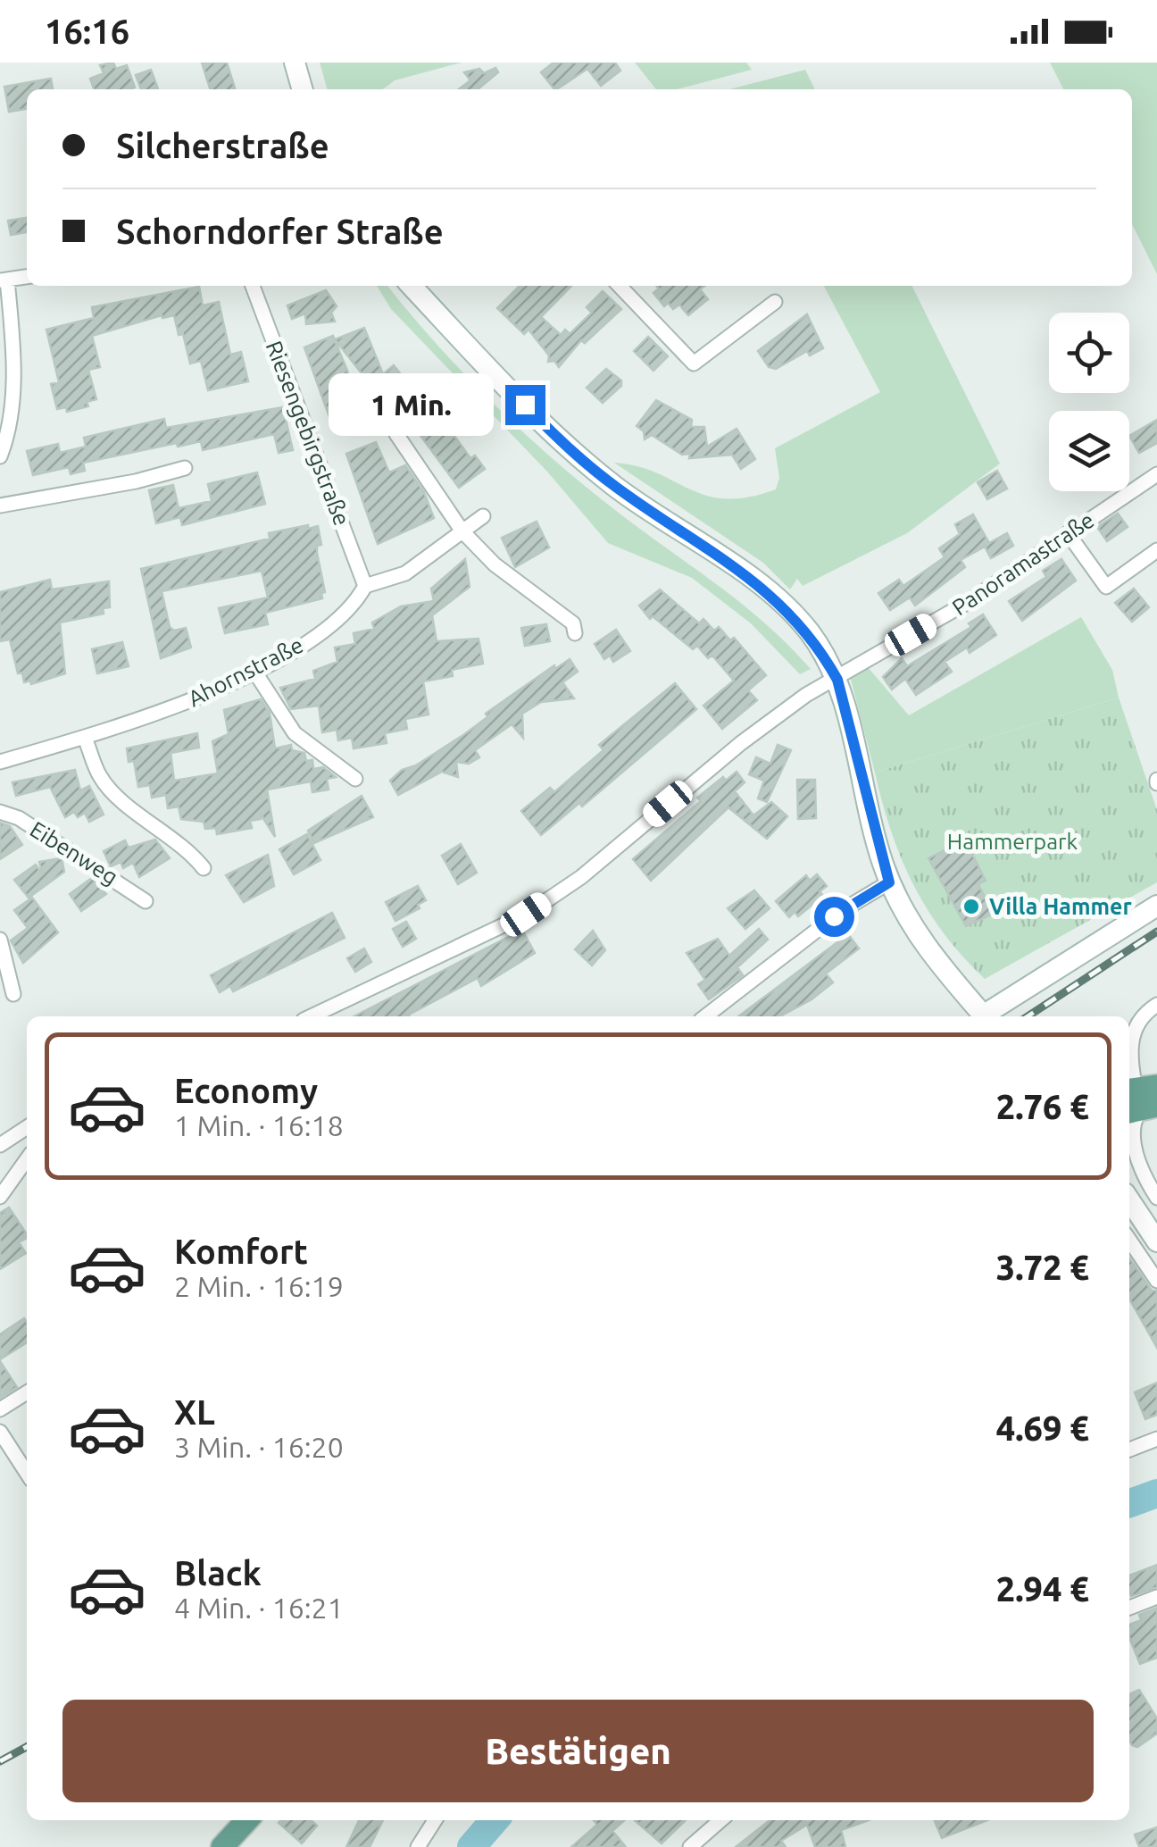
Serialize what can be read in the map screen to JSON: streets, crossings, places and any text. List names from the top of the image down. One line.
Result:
{"streets":{"street":["Riesengebirgstraße","Panoramastraße","Ahornstraße","Eibenweg"]},"crossings":[["Riesengebirgstraße","Ahornstraße"]],"parks":["Hammerpark"],"places":["Villa Hammer"],"page":{"status":"16:16","banner":["Silcherstraße","Schorndorfer Straße"],"bubble":"1 Min.","list":[{"name":"Economy","note":"1 Min. · 16:18","value":"2.76 €"},{"name":"Komfort","note":"2 Min. · 16:19","value":"3.72 €"},{"name":"XL","note":"3 Min. · 16:20","value":"4.69 €"},{"name":"Black","note":"4 Min. · 16:21","value":"2.94 €"}],"buttons":"Bestätigen"}}
